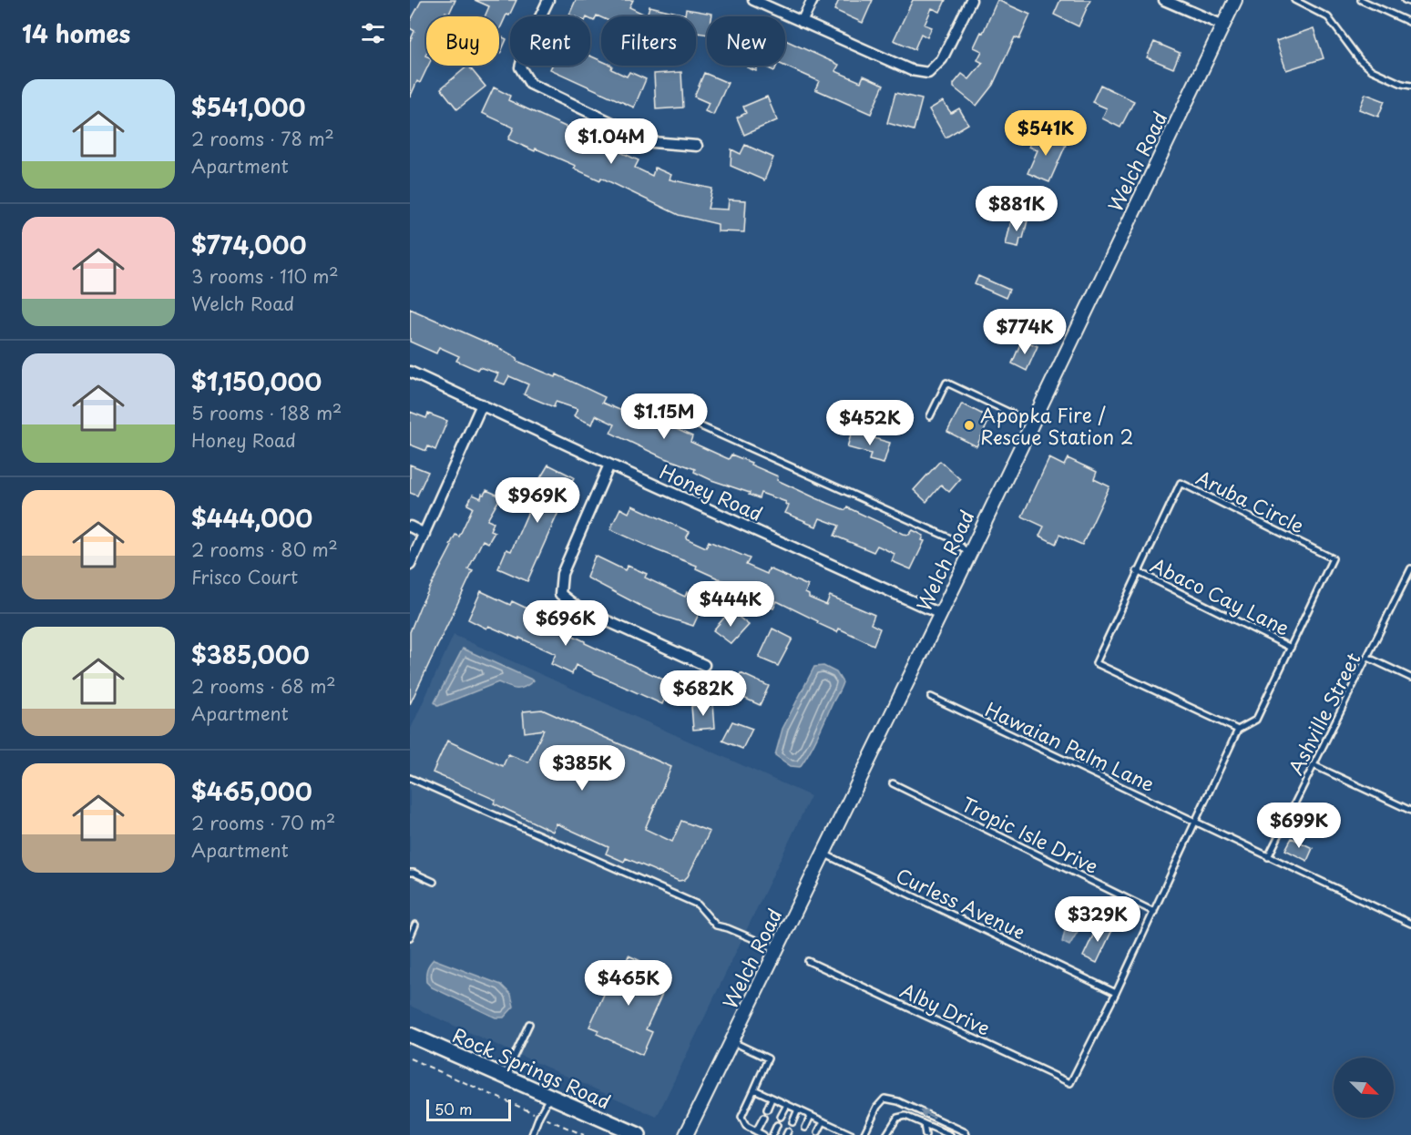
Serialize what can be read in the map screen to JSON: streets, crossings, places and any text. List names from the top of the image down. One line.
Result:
{"streets":{"main road":["Rock Springs Road"],"street":["Welch Road","Honey Road"],"lane":["Aruba Circle","Abaco Cay Lane","Ashville Street","Hawaian Palm Lane","Tropic Isle Drive","Curless Avenue","Alby Drive"]},"crossings":[["Welch Road","Honey Road"],["Welch Road","Curless Avenue"],["Aruba Circle","Abaco Cay Lane"],["Curless Avenue","Alby Drive"]],"places":["Apopka Fire / Rescue Station 2"],"scale_bar":"50 m","north":"bottom right","page":{"heading":"14 homes","chip":["Buy","Rent","Filters","New"],"list":[{"name":"$541,000","note":"2 rooms · 78 m² · Apartment"},{"name":"$774,000","note":"3 rooms · 110 m² · Welch Road"},{"name":"$1,150,000","note":"5 rooms · 188 m² · Honey Road"},{"name":"$444,000","note":"2 rooms · 80 m² · Frisco Court"},{"name":"$385,000","note":"2 rooms · 68 m² · Apartment"},{"name":"$465,000","note":"2 rooms · 70 m² · Apartment"}],"price":["$541K","$1.04M","$881K","$774K","$1.15M","$452K","$969K","$444K","$696K","$682K","$385K","$699K","$329K","$465K"],"scale":"50 m"}}
